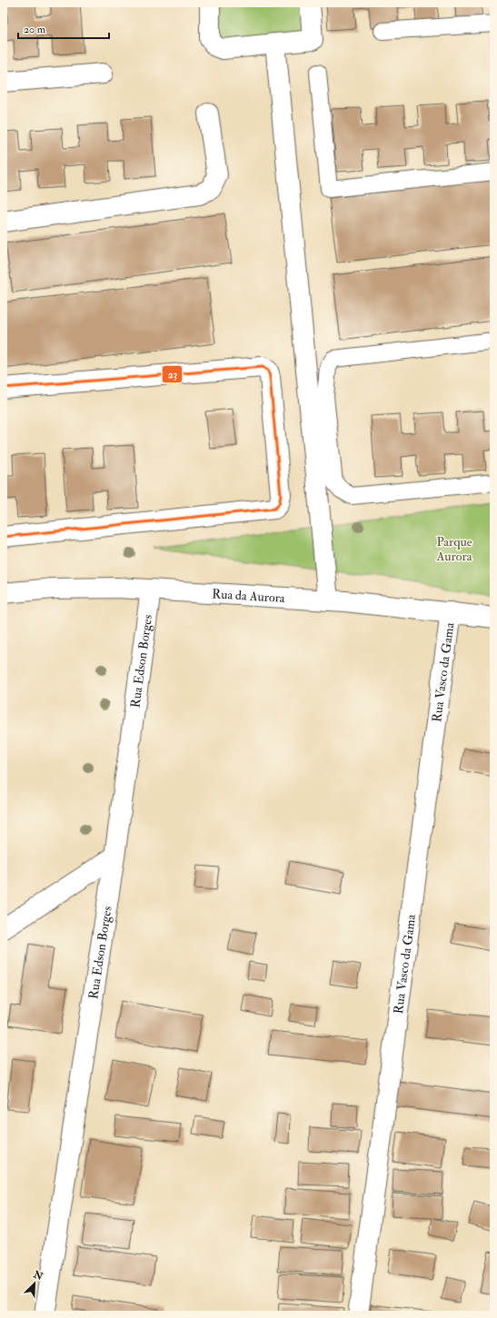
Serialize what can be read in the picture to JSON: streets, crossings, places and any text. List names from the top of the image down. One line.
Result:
{"streets":{"street":["Rua da Aurora","Rua Edson Borges","Rua Vasco da Gama"]},"crossings":[["Rua da Aurora","Rua Edson Borges"],["Rua da Aurora","Rua Vasco da Gama"]],"parks":["Parque Aurora"],"lines":["transit line 23"],"scale_bar":"20 m","north":"top right"}
